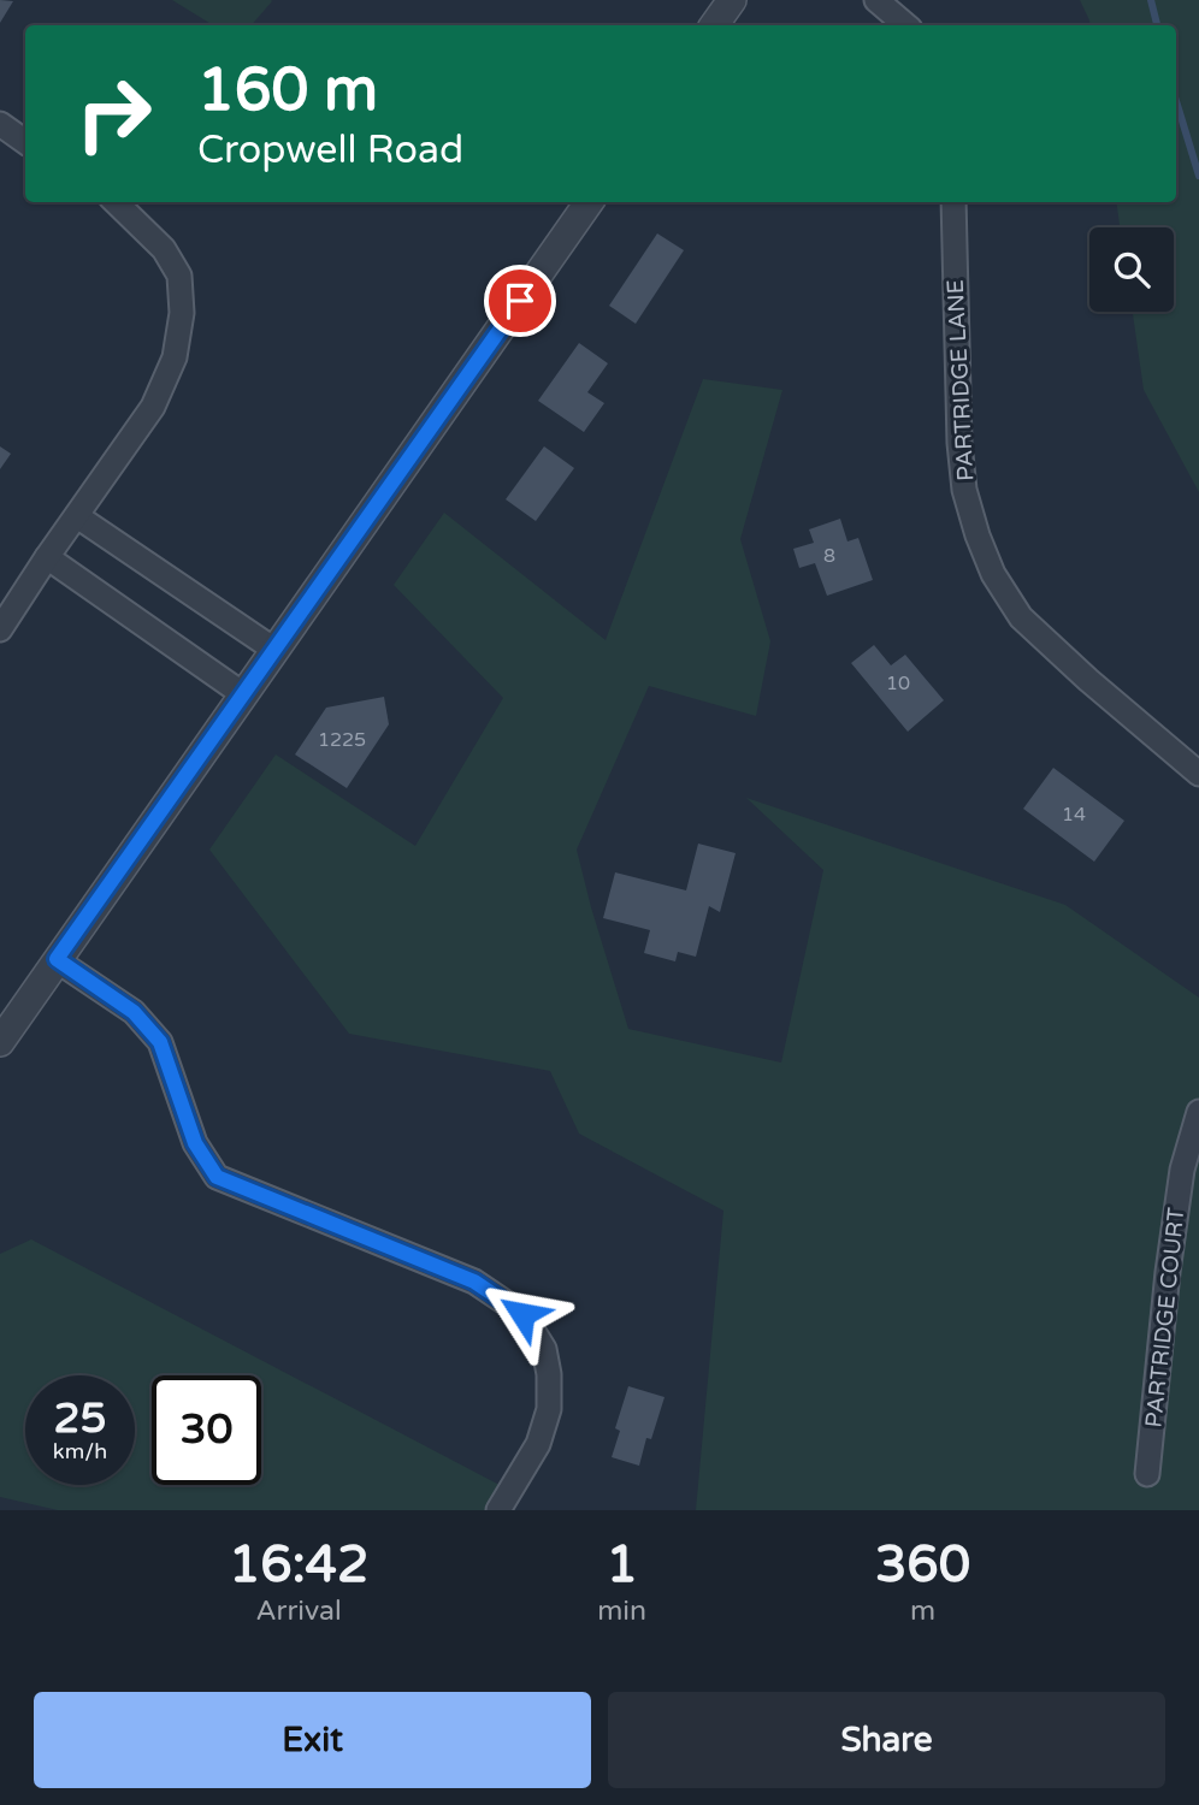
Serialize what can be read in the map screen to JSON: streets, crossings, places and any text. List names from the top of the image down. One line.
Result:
{"streets":{"street":["PARTRIDGE LANE","PARTRIDGE COURT"]},"house_numbers":["8","10","1225","14"],"page":{"turn":["160 m","Cropwell Road"],"speed":"25 km/h","limit":"30","eta":["16:42","Arrival","1","min","360","m"],"buttons":["Exit","Share"]}}
